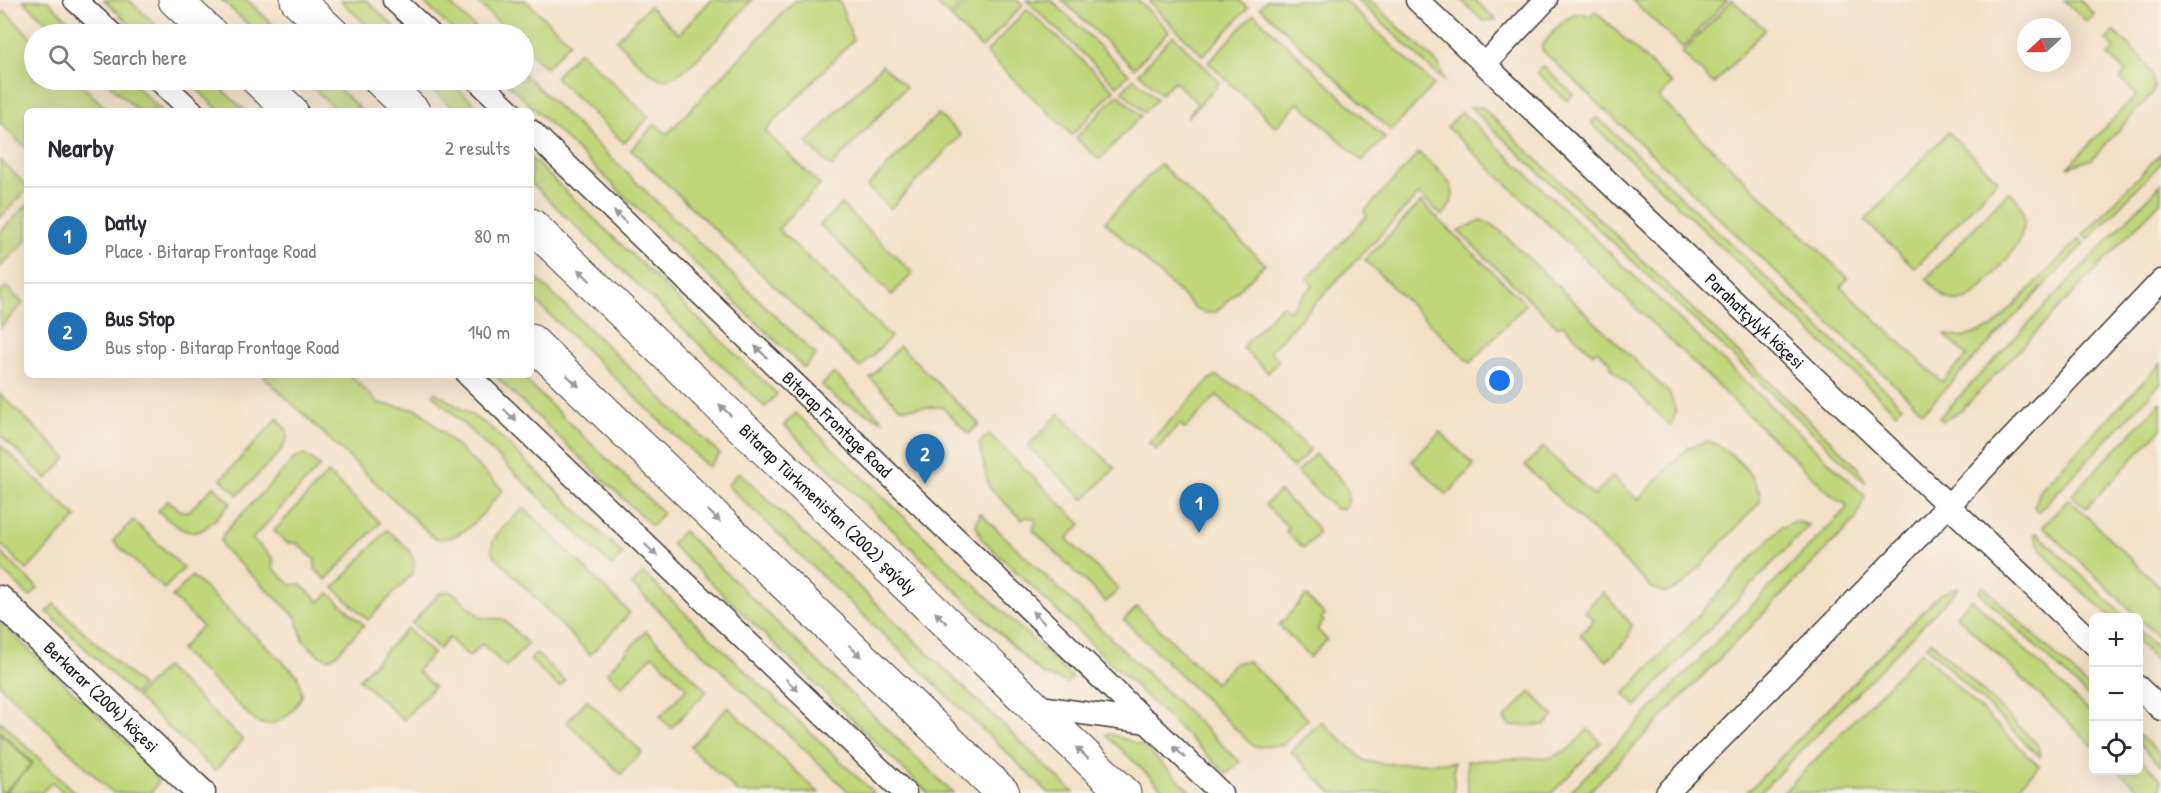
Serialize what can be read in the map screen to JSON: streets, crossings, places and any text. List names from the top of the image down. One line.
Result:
{"streets":{"main road":["Bitarap Türkmenistan (2002) şaýoly"],"street":["Parahatçylyk köçesi","Bitarap Frontage Road","Berkarar (2004) köçesi"]},"one_way":["Bitarap Frontage Road"],"north":"left","page":{"search":"Search here","heading":["Nearby","2 results"],"list":[{"mark":"1","name":"Datly","note":"Place · Bitarap Frontage Road","value":"80 m"},{"mark":"2","name":"Bus Stop","note":"Bus stop · Bitarap Frontage Road","value":"140 m"}],"pins":["2","1"],"map_buttons":["+","−"]}}
